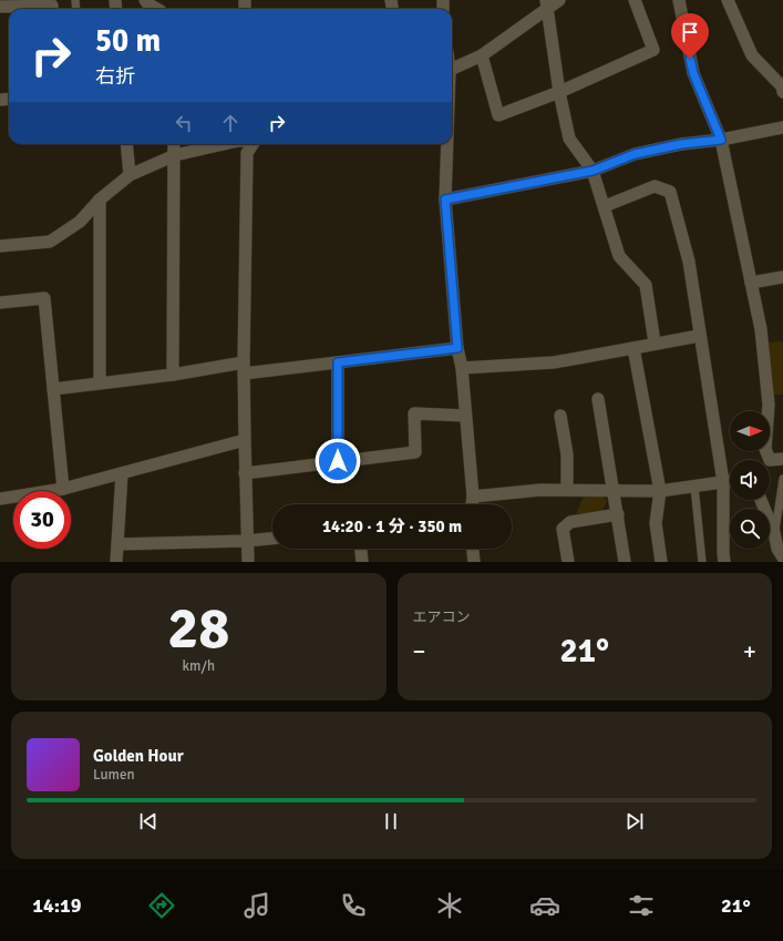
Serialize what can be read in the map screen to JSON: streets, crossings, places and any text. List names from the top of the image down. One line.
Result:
{"north":"right","page":{"turn":["50 m","右折"],"limit":"30","trip":"14:20 · 1 分 · 350 m","tile":[["28","km/h"],"エアコン"],"heat":["−","21°","+"],"song":["Golden Hour","Lumen"],"tabs":["14:19","21°"]}}
